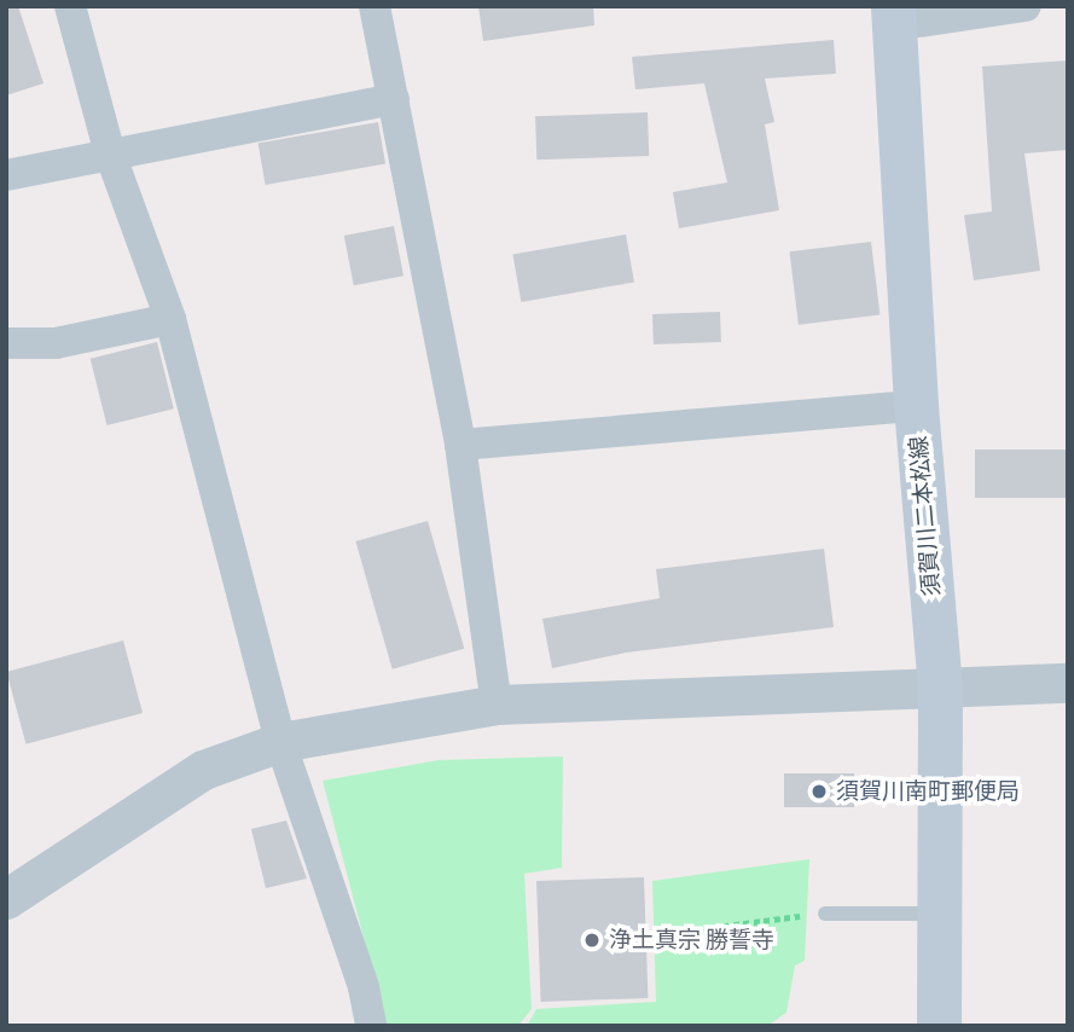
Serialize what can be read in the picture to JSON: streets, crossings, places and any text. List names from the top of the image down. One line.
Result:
{"streets":{"main road":["須賀川二本松線"]},"places":["須賀川南町郵便局","浄土真宗 勝誓寺"]}
